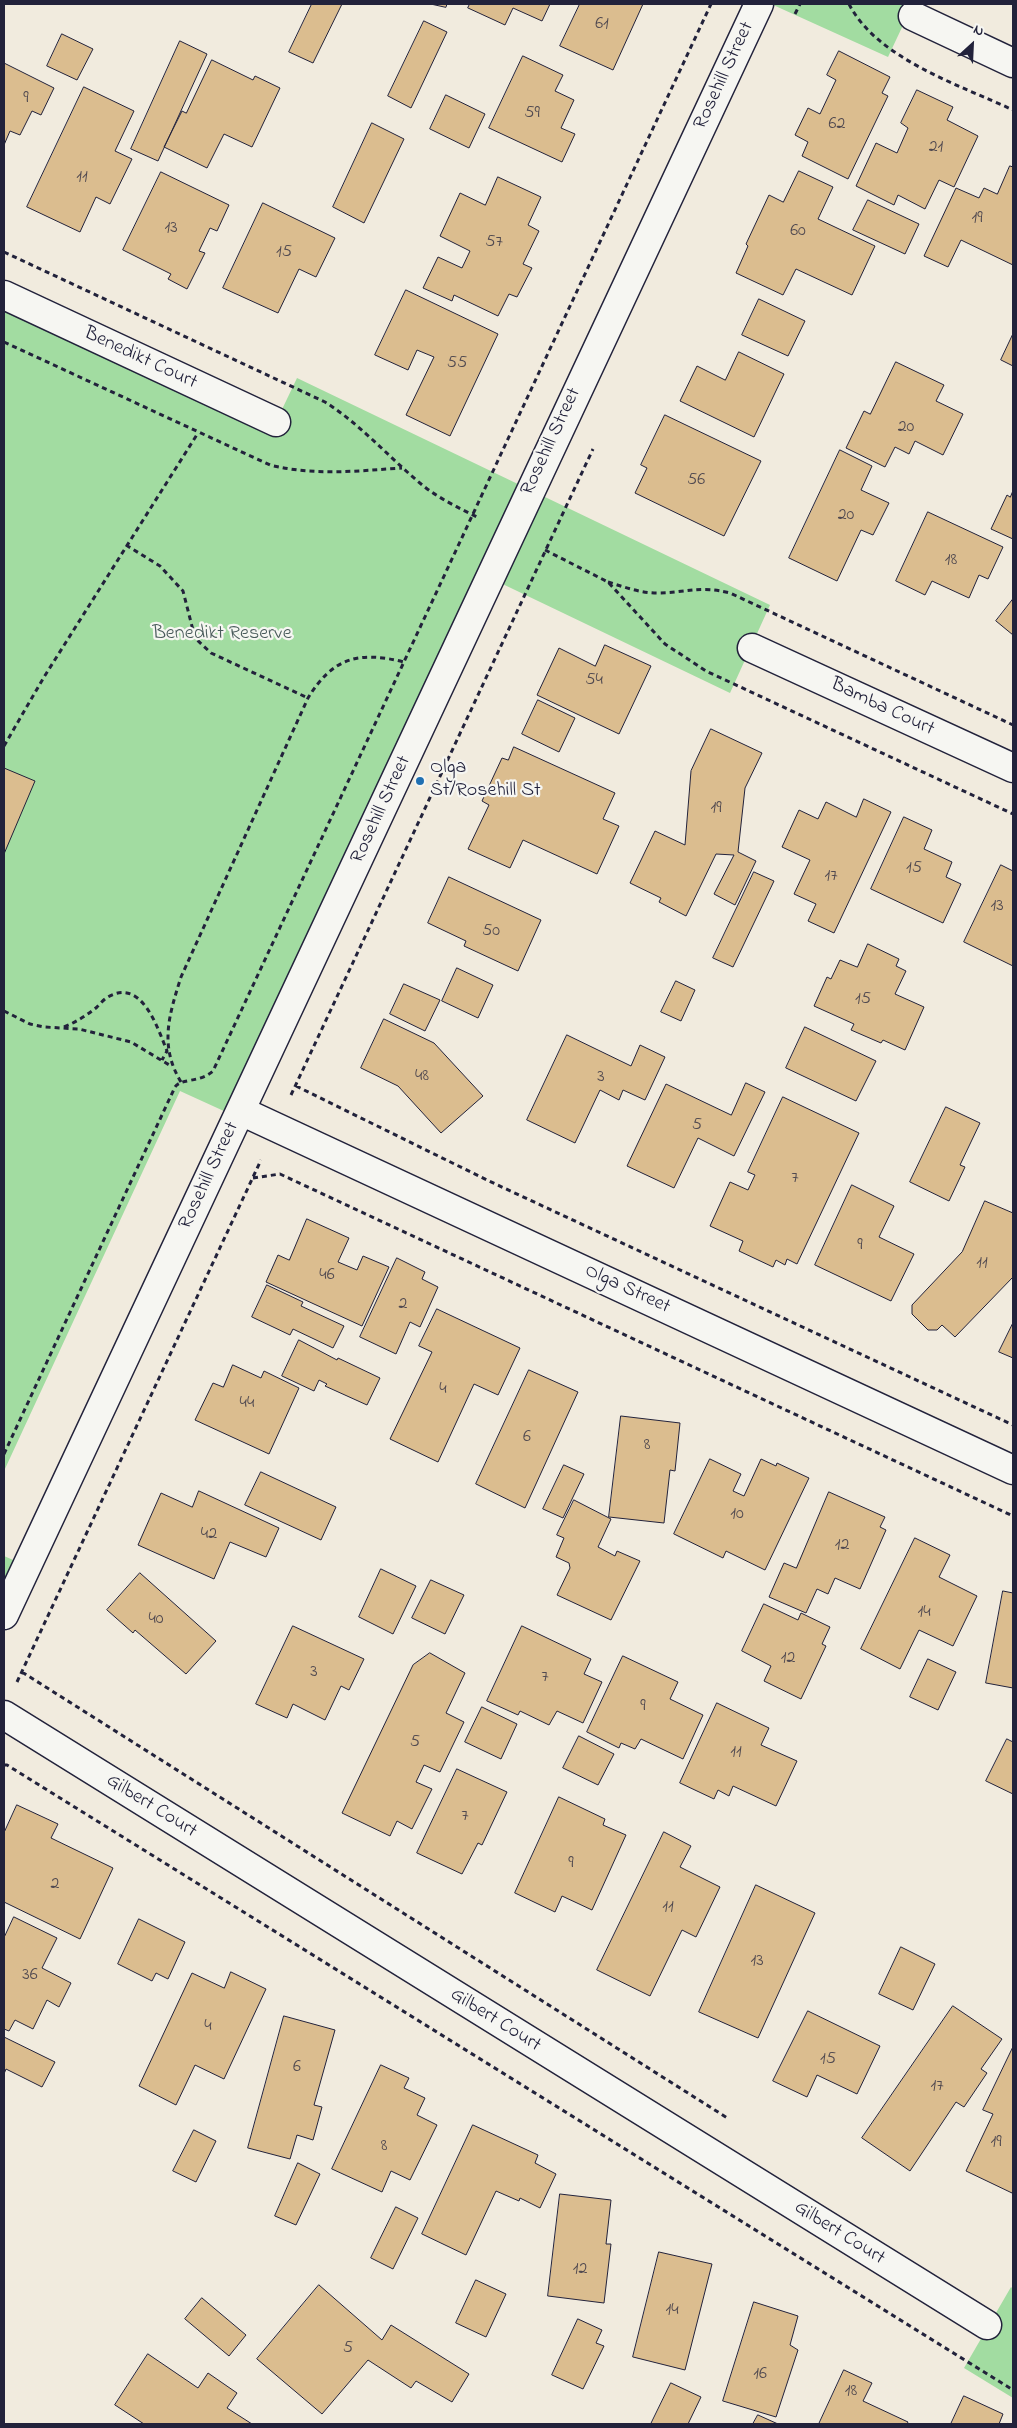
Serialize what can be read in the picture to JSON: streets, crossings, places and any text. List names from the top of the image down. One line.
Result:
{"streets":{"street":["Rosehill Street","Benedikt Court","Bamba Court","Olga Street","Gilbert Court"]},"crossings":[["Rosehill Street","Olga Street"]],"parks":["Benedikt Reserve"],"places":["Olga St/Rosehill St"],"house_numbers":["61","9","59","62","21","11","19","13","60","57","15","55","20","56","20","18","54","19","15","17","13","50","15","48","3","5","7","9","11","46","2","4","44","6","8","10","42","12","14","40","12","3","7","9","5","11","7","9","2","11","13","36","4","15","6","17","19","8","12","14","5","16","18"],"north":"top right"}
